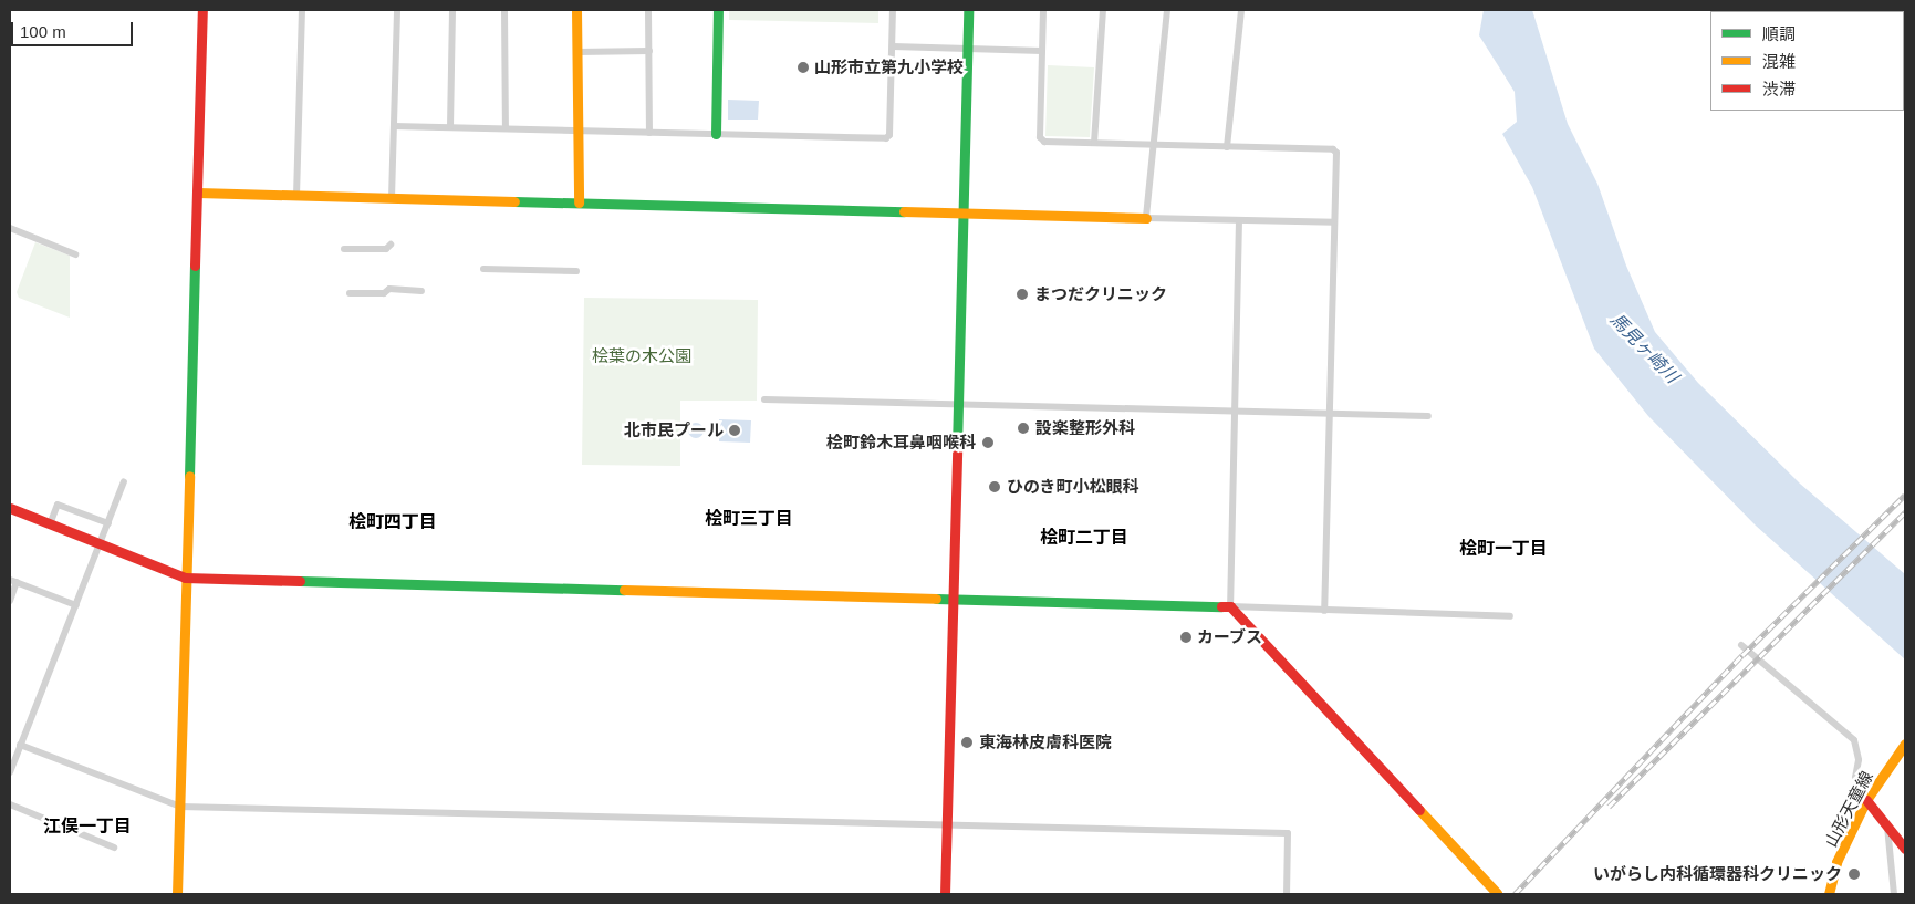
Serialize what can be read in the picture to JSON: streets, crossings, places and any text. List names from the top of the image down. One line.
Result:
{"streets":{"street":["山形天童線"]},"districts":["桧町三丁目","桧町四丁目","桧町二丁目","桧町一丁目","江俣一丁目"],"water":["馬見ヶ崎川"],"parks":["桧葉の木公園"],"places":["山形市立第九小学校","まつだクリニック","設楽整形外科","北市民プール","桧町鈴木耳鼻咽喉科","ひのき町小松眼科","カーブス","東海林皮膚科医院","いがらし内科循環器科クリニック"],"legend":["順調","混雑","渋滞"],"scale_bar":"100 m"}
